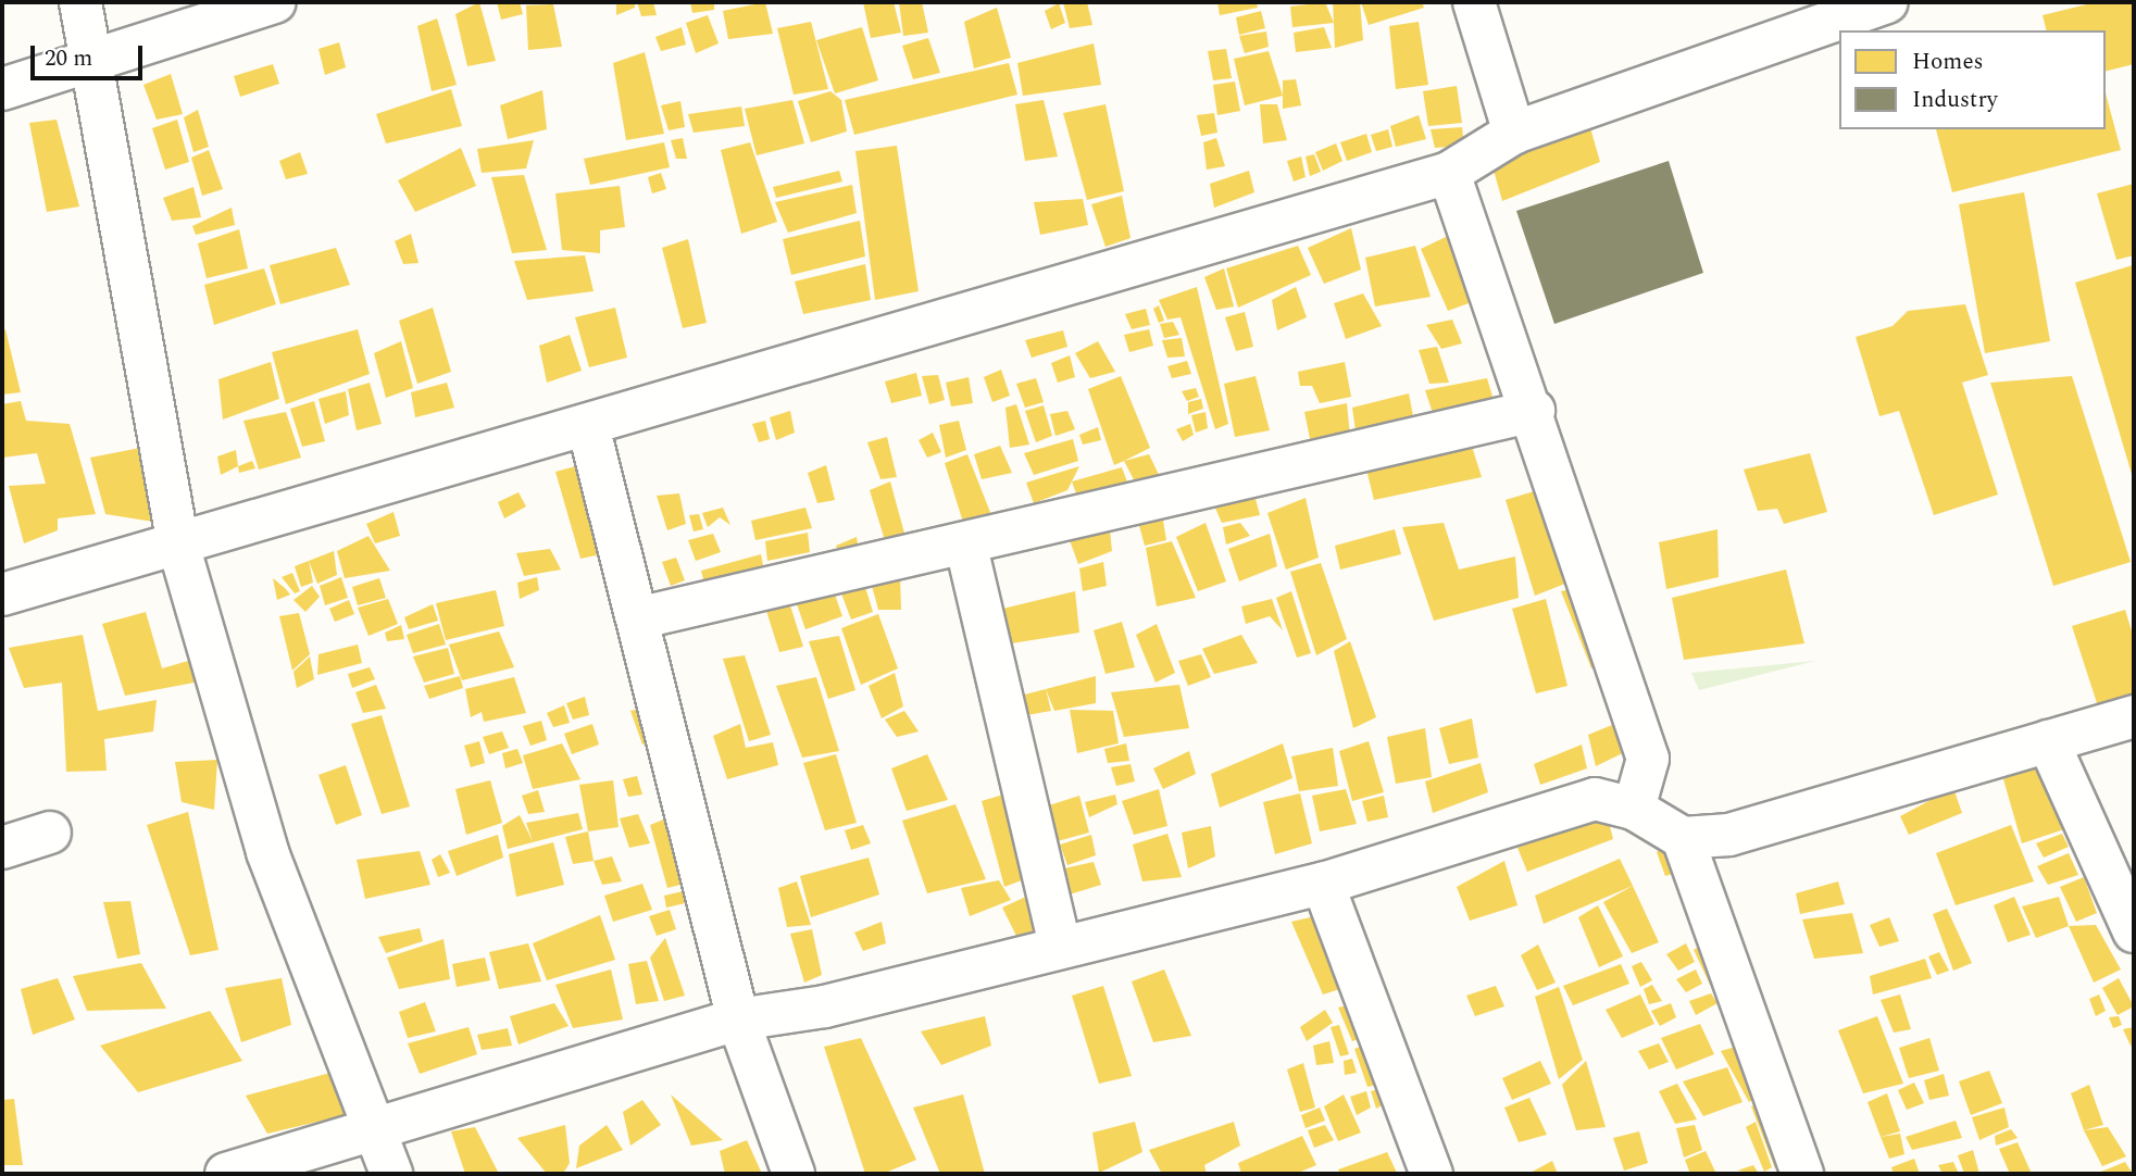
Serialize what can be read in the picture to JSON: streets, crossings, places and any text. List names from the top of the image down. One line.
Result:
{"legend":["Homes","Industry"],"scale_bar":"20 m"}
